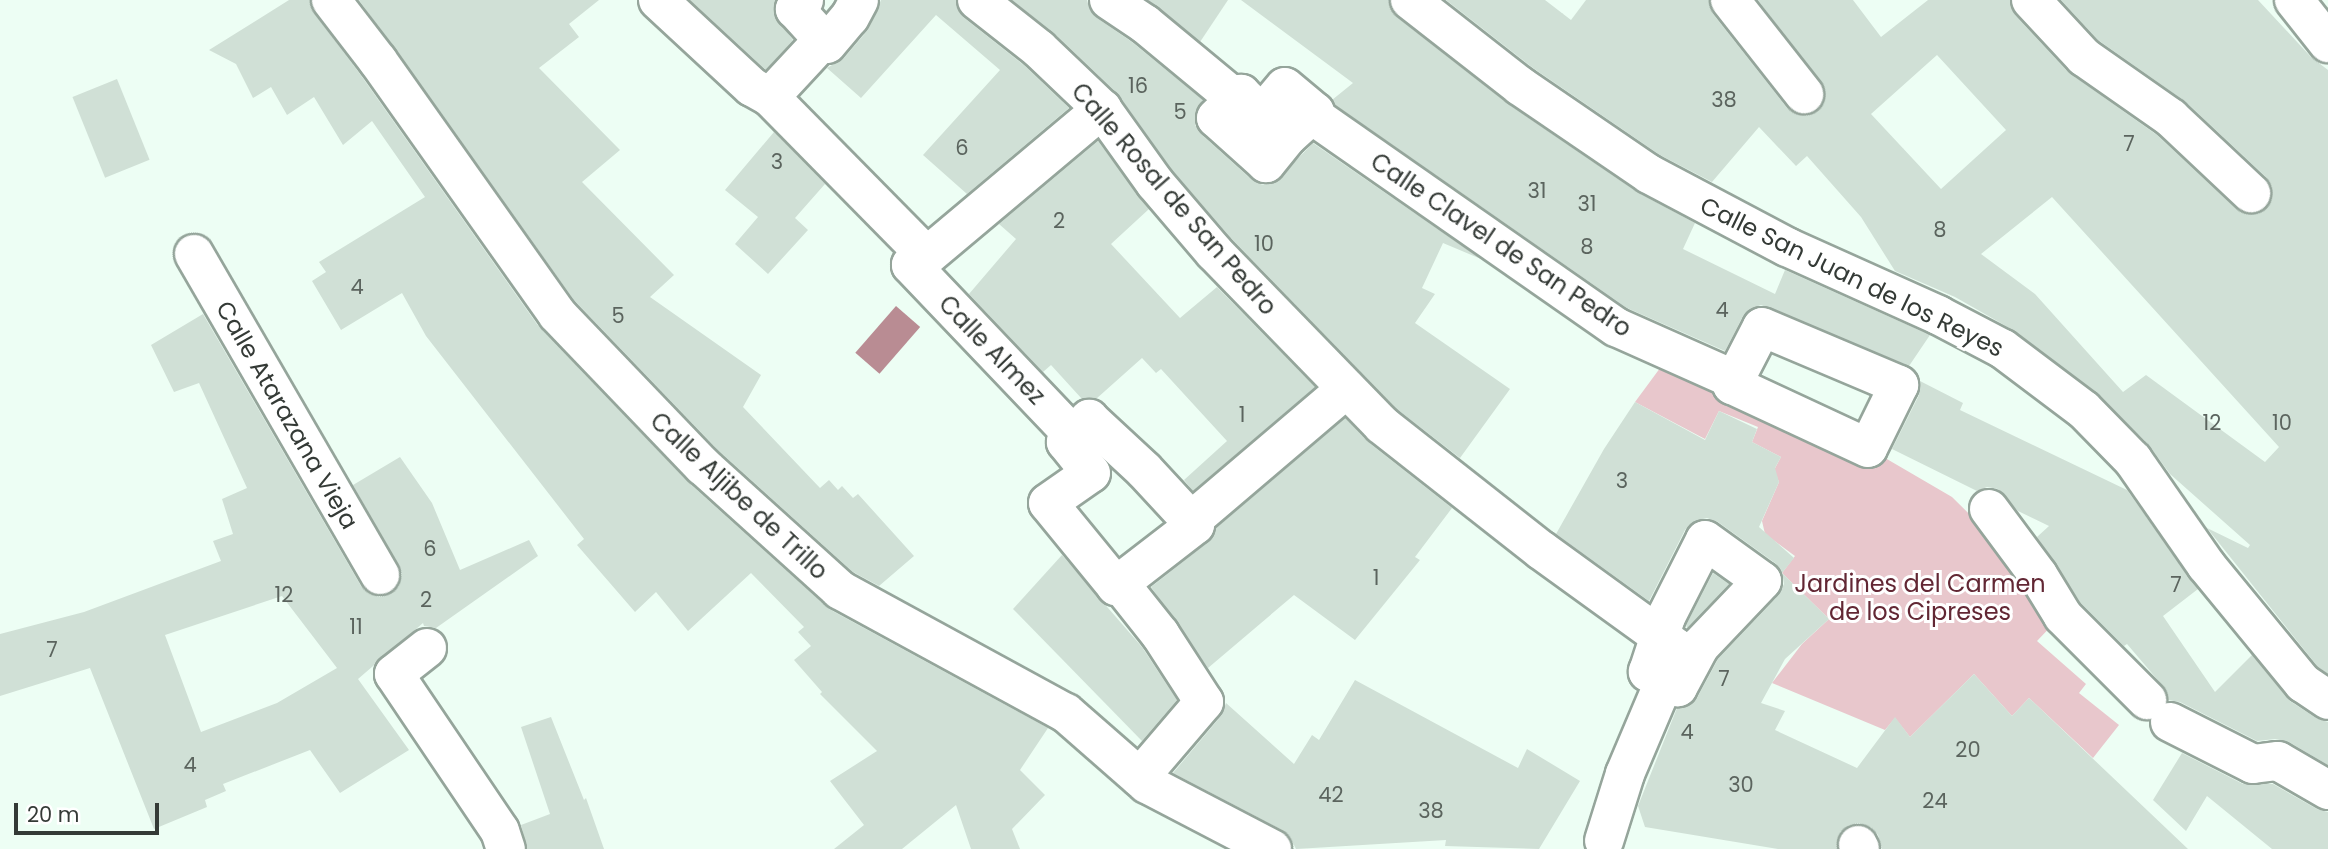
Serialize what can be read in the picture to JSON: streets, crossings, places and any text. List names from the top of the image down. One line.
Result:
{"streets":{"street":["Calle Rosal de San Pedro","Calle Clavel de San Pedro","Calle San Juan de los Reyes","Calle Almez","Calle Atarazana Vieja","Calle Aljibe de Trillo"]},"parks":["Jardines del Carmen de los Cipreses"],"house_numbers":["16","38","5","7","6","3","31","31","2","8","10","8","4","4","5","1","12","10","3","6","1","7","12","2","11","7","7","4","20","4","30","42","24","38"],"scale_bar":"20 m"}
